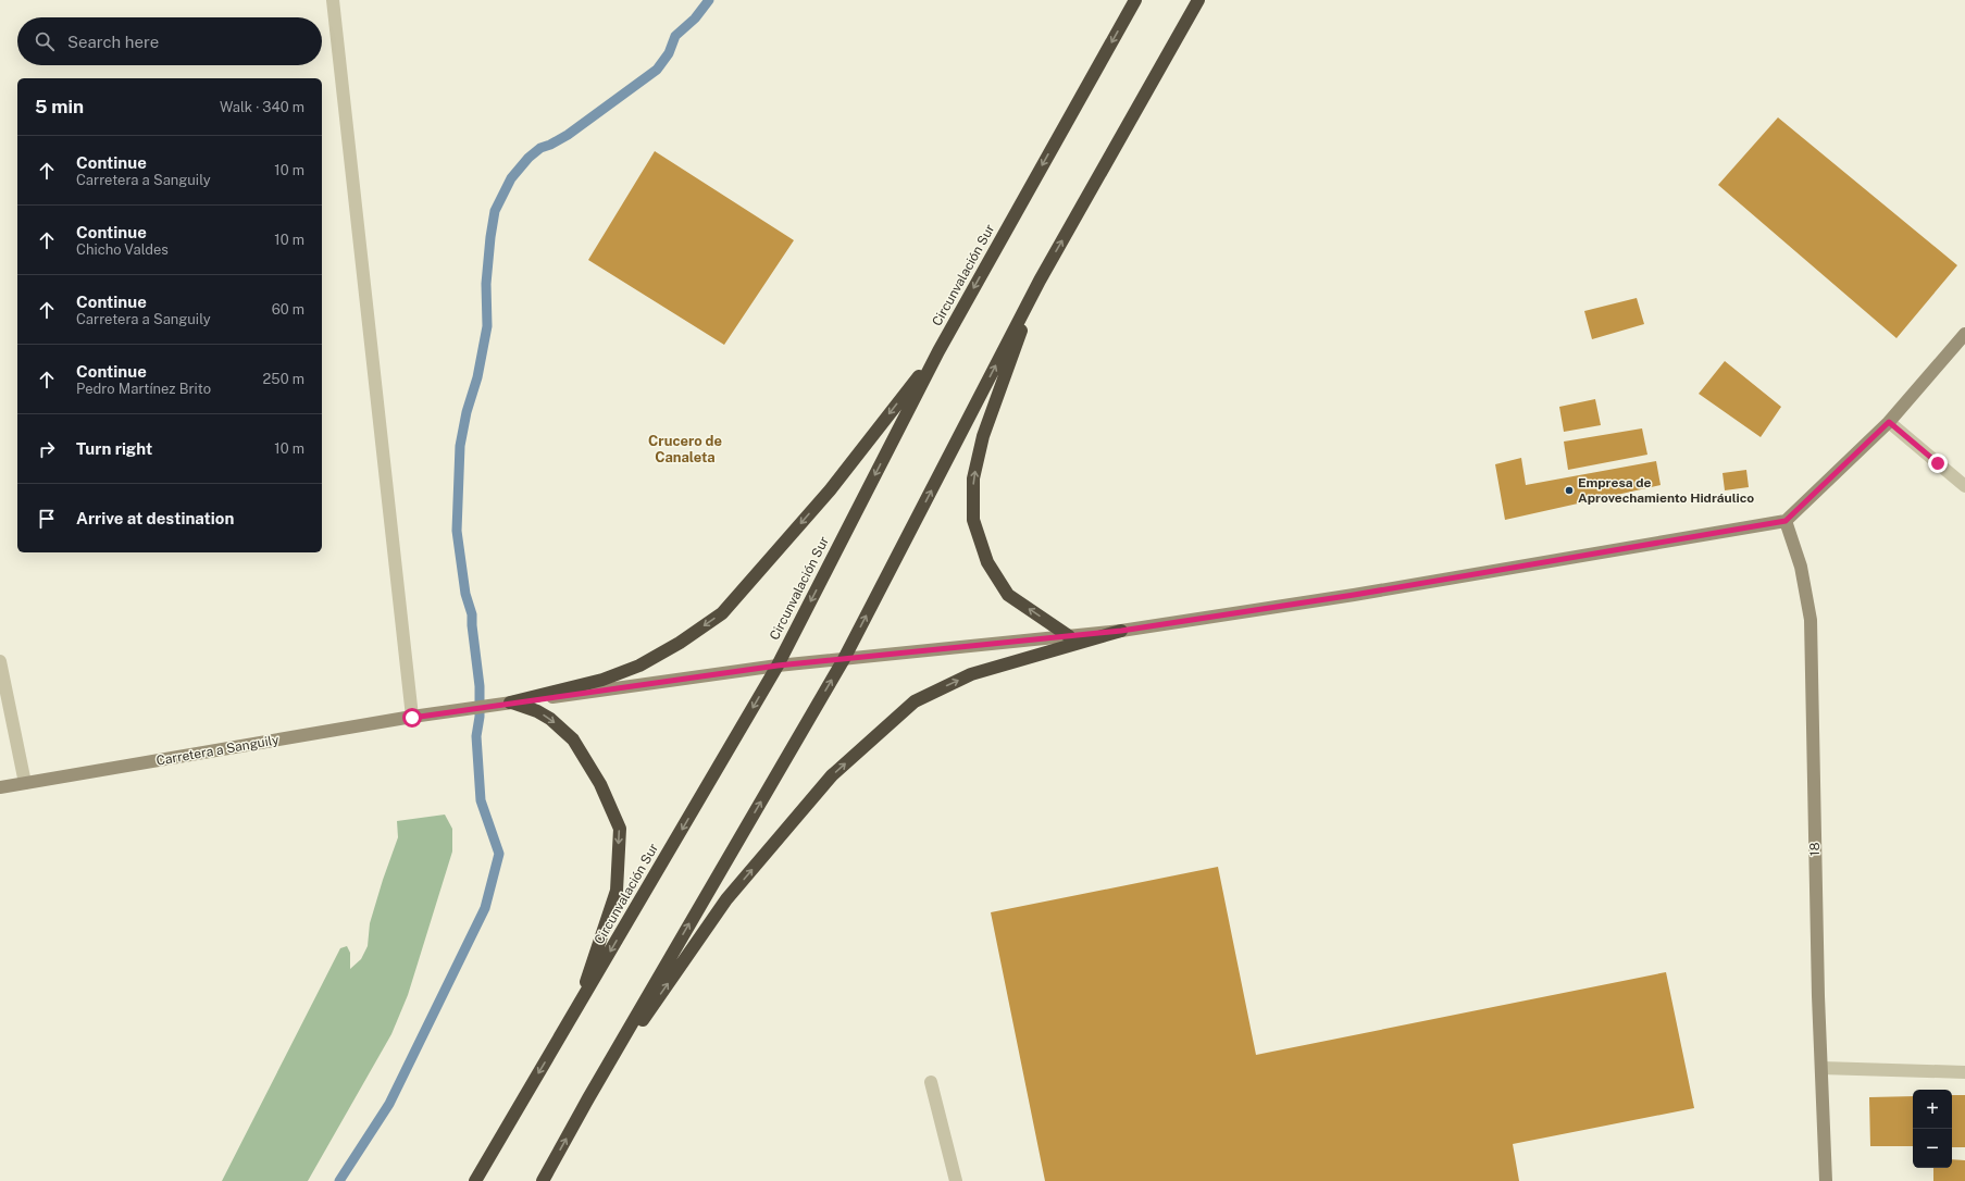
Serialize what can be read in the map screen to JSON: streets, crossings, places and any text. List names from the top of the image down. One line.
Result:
{"streets":{"highway":["Circunvalación Sur"],"street":["Carretera a Sanguily","18"]},"districts":["Crucero de Canaleta"],"places":["Empresa de Aprovechamiento Hidráulico"],"page":{"search":"Search here","heading":["5 min","Walk · 340 m"],"list":[["Continue","Carretera a Sanguily","10 m"],["Continue","Chicho Valdes","10 m"],["Continue","Carretera a Sanguily","60 m"],["Continue","Pedro Martínez Brito","250 m"],["Turn right","10 m"],"Arrive at destination"],"map_buttons":["+","−"]}}
